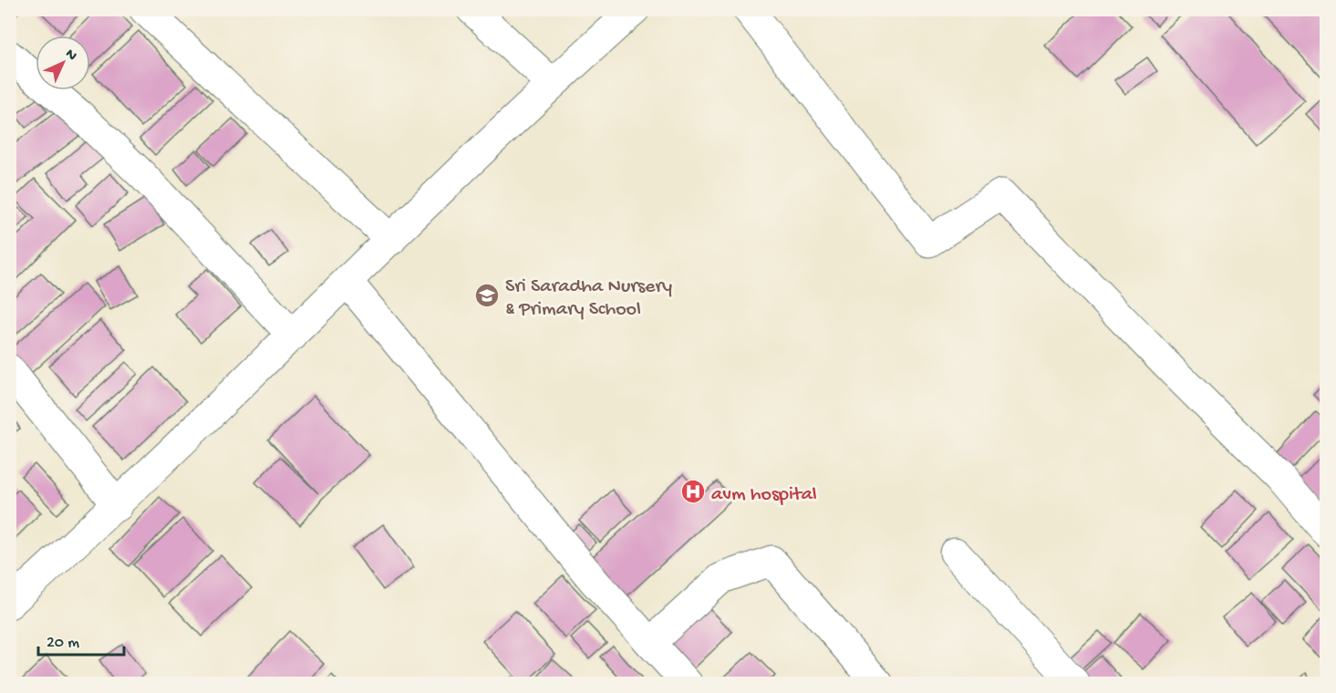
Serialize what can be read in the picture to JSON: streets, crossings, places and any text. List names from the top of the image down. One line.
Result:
{"places":{"school or university":["Sri Saradha Nursery & Primary School"],"hospital":["avm hospital"]},"scale_bar":"20 m","north":"top right"}
